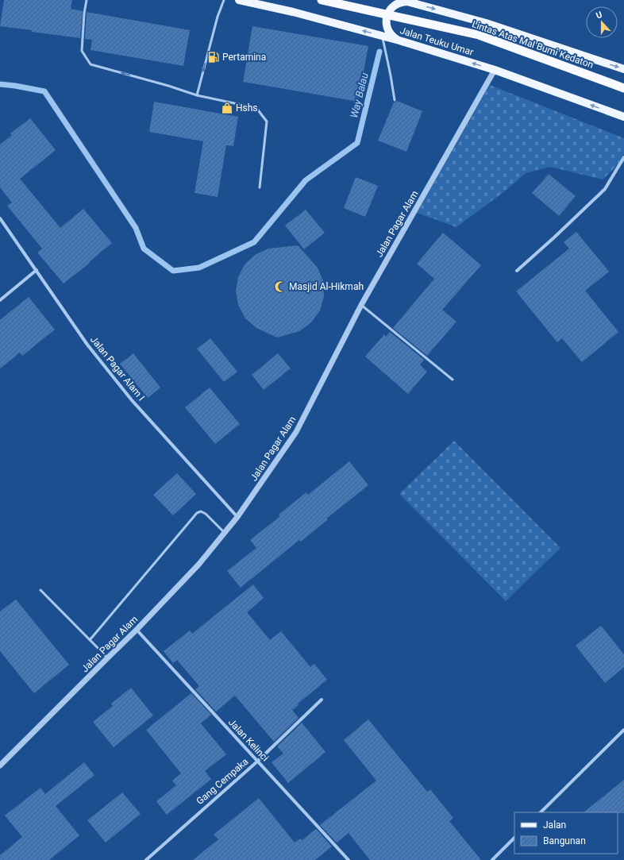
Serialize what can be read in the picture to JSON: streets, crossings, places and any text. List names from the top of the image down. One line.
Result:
{"streets":{"highway":["Lintas Atas Mal Bumi Kedaton"],"main road":["Jalan Teuku Umar"],"street":["Jalan Pagar Alam","Jalan Pagar Alam I","Jalan Kelinci","Gang Cempaka"]},"crossings":[["Jalan Teuku Umar","Jalan Pagar Alam"],["Jalan Pagar Alam","Jalan Pagar Alam I"],["Jalan Pagar Alam","Jalan Kelinci"],["Jalan Kelinci","Gang Cempaka"]],"water":["Way Balau"],"places":{"fuel station":["Pertamina"],"shop":["Hshs"],"mosque":["Masjid Al-Hikmah"]},"legend":["Jalan","Bangunan"],"north":"top"}
